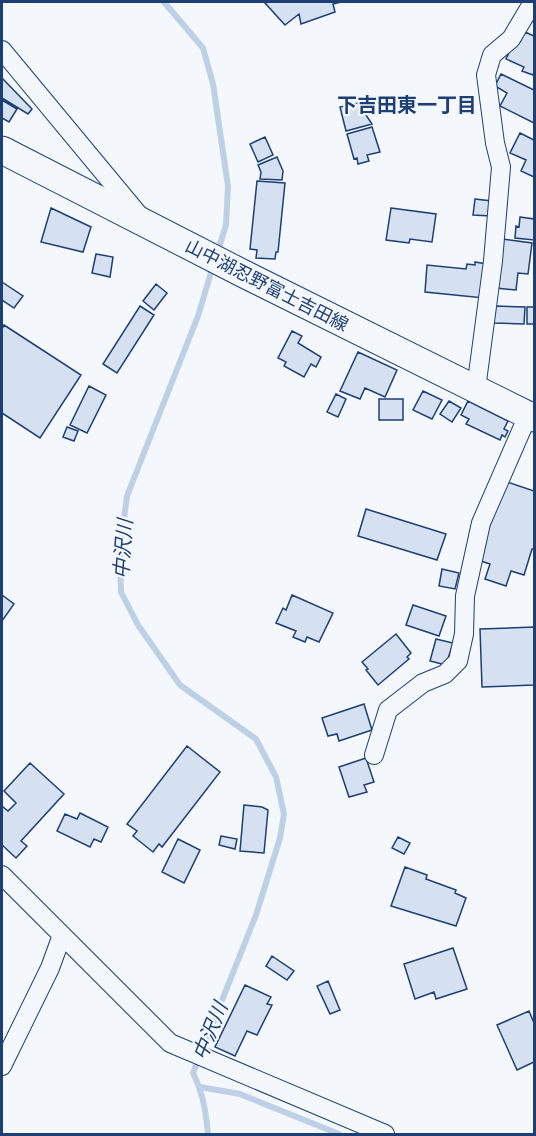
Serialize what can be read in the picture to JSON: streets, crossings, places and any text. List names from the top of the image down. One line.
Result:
{"streets":{"main road":["山中湖忍野富士吉田線"]},"districts":["下吉田東一丁目"],"water":["中沢川"]}
